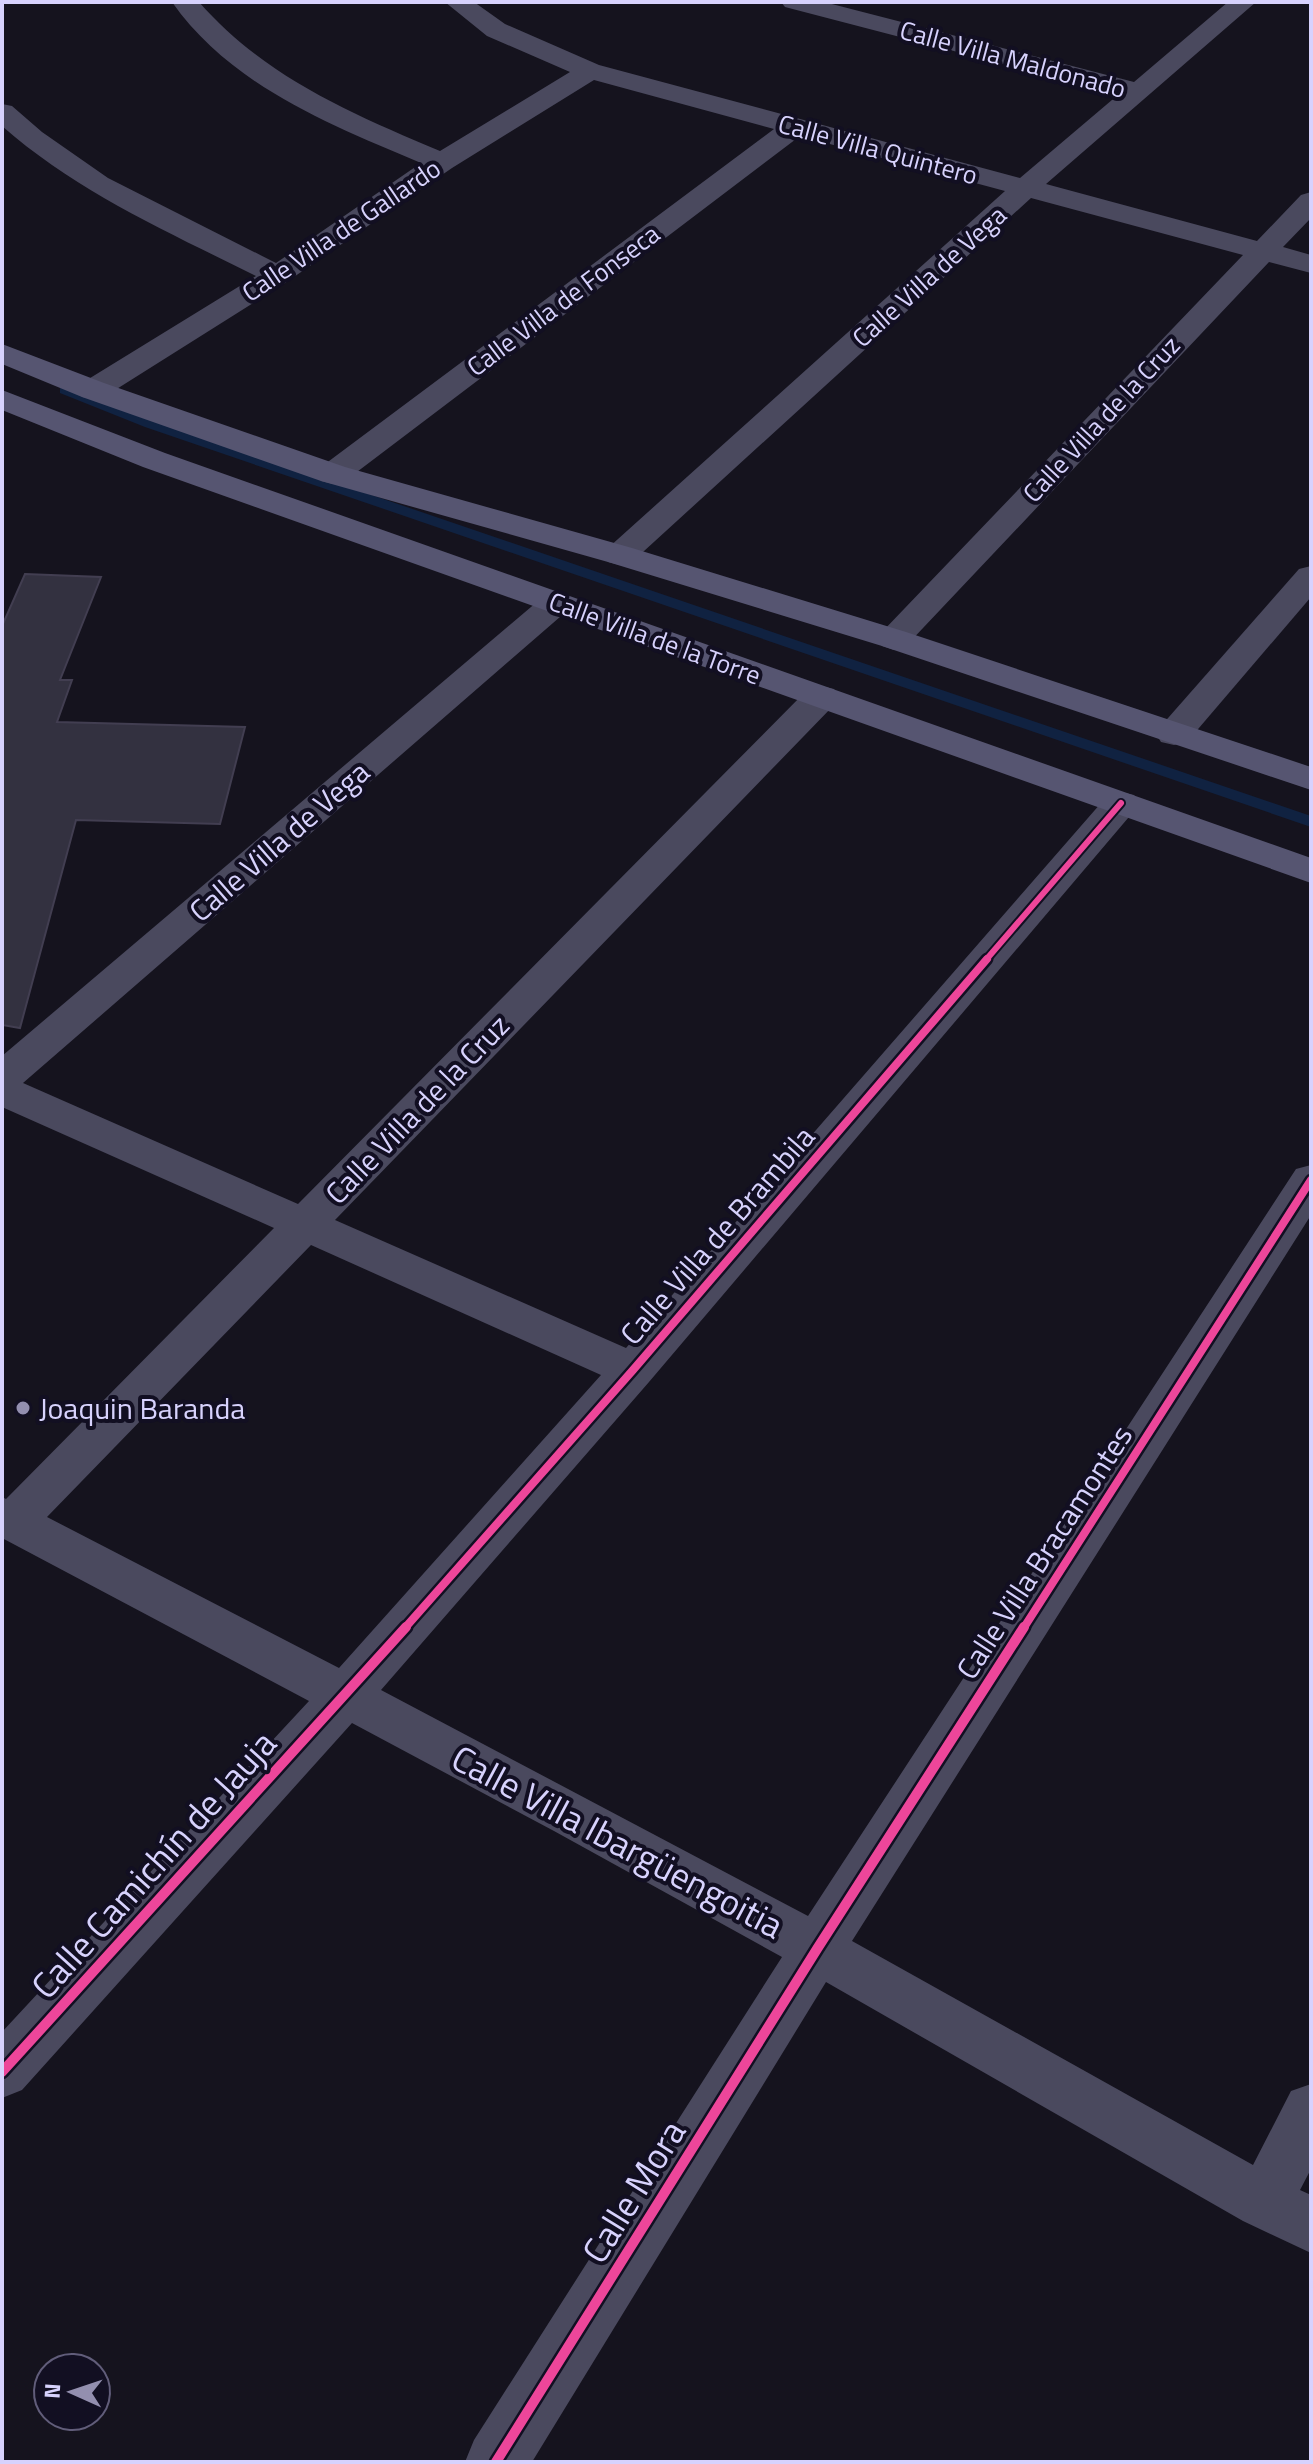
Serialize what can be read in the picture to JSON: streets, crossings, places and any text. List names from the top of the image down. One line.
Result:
{"streets":{"street":["Calle Villa Maldonado","Calle Villa Quintero","Calle Villa de Gallardo","Calle Villa de Vega","Calle Villa de Fonseca","Calle Villa de la Cruz","Calle Villa de la Torre","Calle Villa de Brambila","Calle Villa Bracamontes","Calle Villa Ibargüengoitia","Calle Camichín de Jauja","Calle Mora"]},"crossings":[["Calle Villa Maldonado","Calle Villa de Vega"],["Calle Villa Quintero","Calle Villa de Gallardo"],["Calle Villa Quintero","Calle Villa de Vega"],["Calle Villa Quintero","Calle Villa de Fonseca"],["Calle Villa Quintero","Calle Villa de la Cruz"],["Calle Villa de Vega","Calle Villa de la Torre"],["Calle Villa de la Cruz","Calle Villa de la Torre"],["Calle Villa de la Cruz","Calle Villa Ibargüengoitia"],["Calle Villa de la Torre","Calle Villa de Brambila"],["Calle Villa de Brambila","Calle Villa Ibargüengoitia"],["Calle Villa de Brambila","Calle Camichín de Jauja"],["Calle Villa Bracamontes","Calle Villa Ibargüengoitia"],["Calle Villa Bracamontes","Calle Mora"],["Calle Villa Ibargüengoitia","Calle Camichín de Jauja"],["Calle Villa Ibargüengoitia","Calle Mora"]],"places":["Joaquin Baranda"],"north":"left"}
